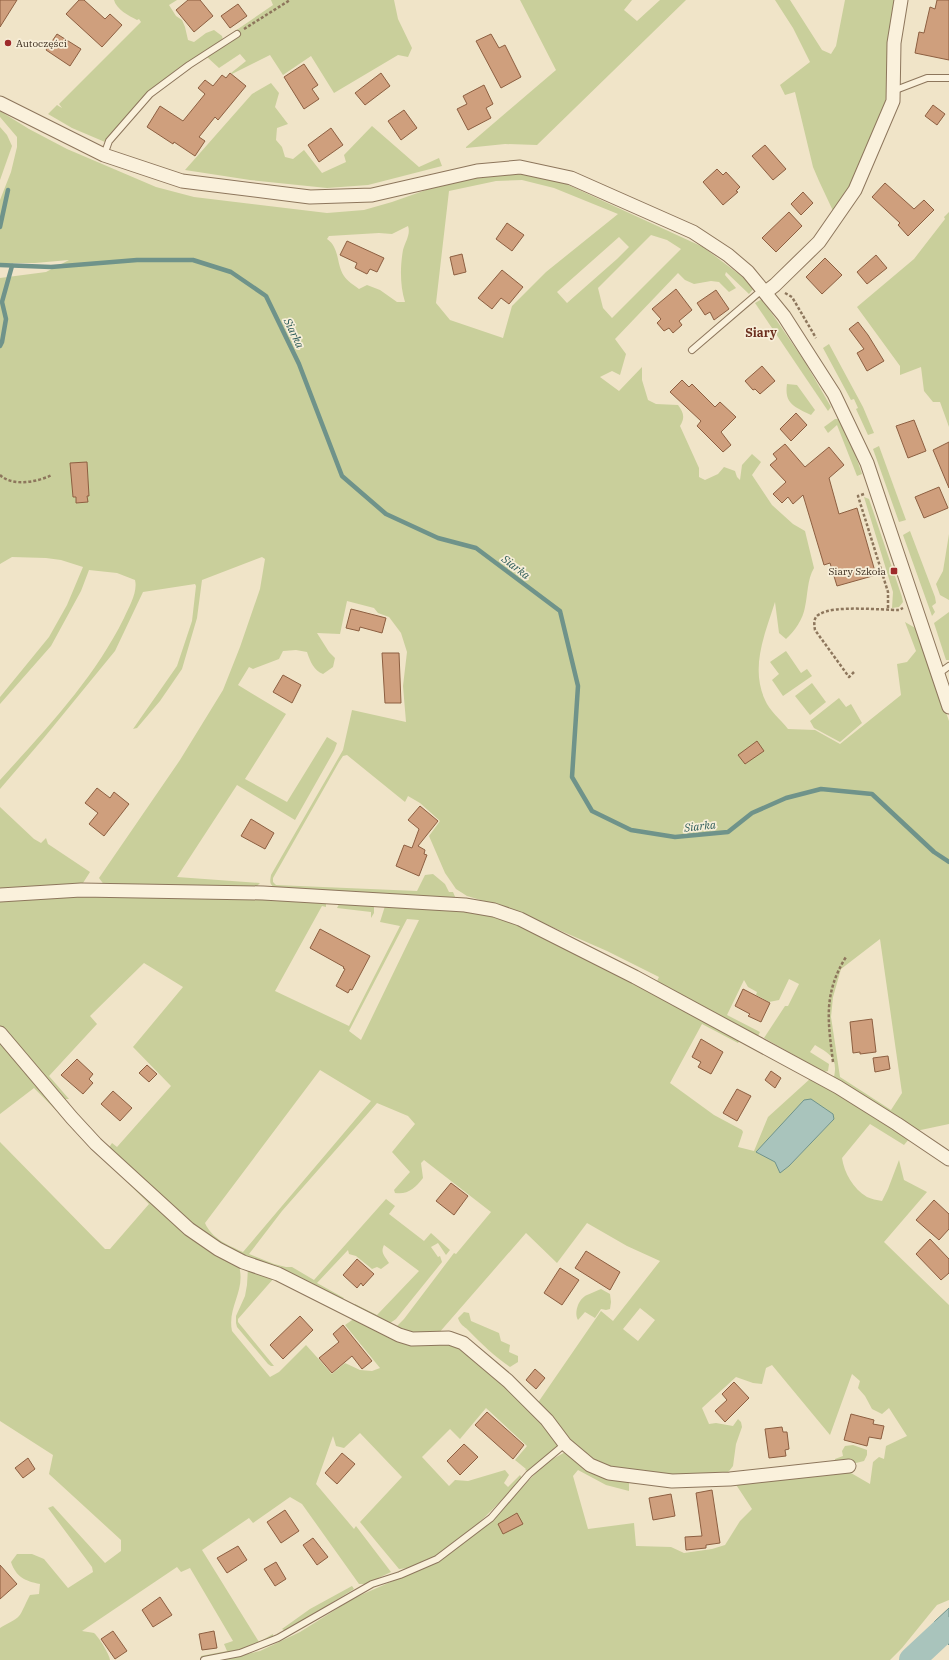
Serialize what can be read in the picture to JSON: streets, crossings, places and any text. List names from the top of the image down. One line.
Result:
{"districts":["Siary"],"water":["Siarka"],"places":{"other":["Autoczęści"],"transit":["Siary Szkoła"]}}
